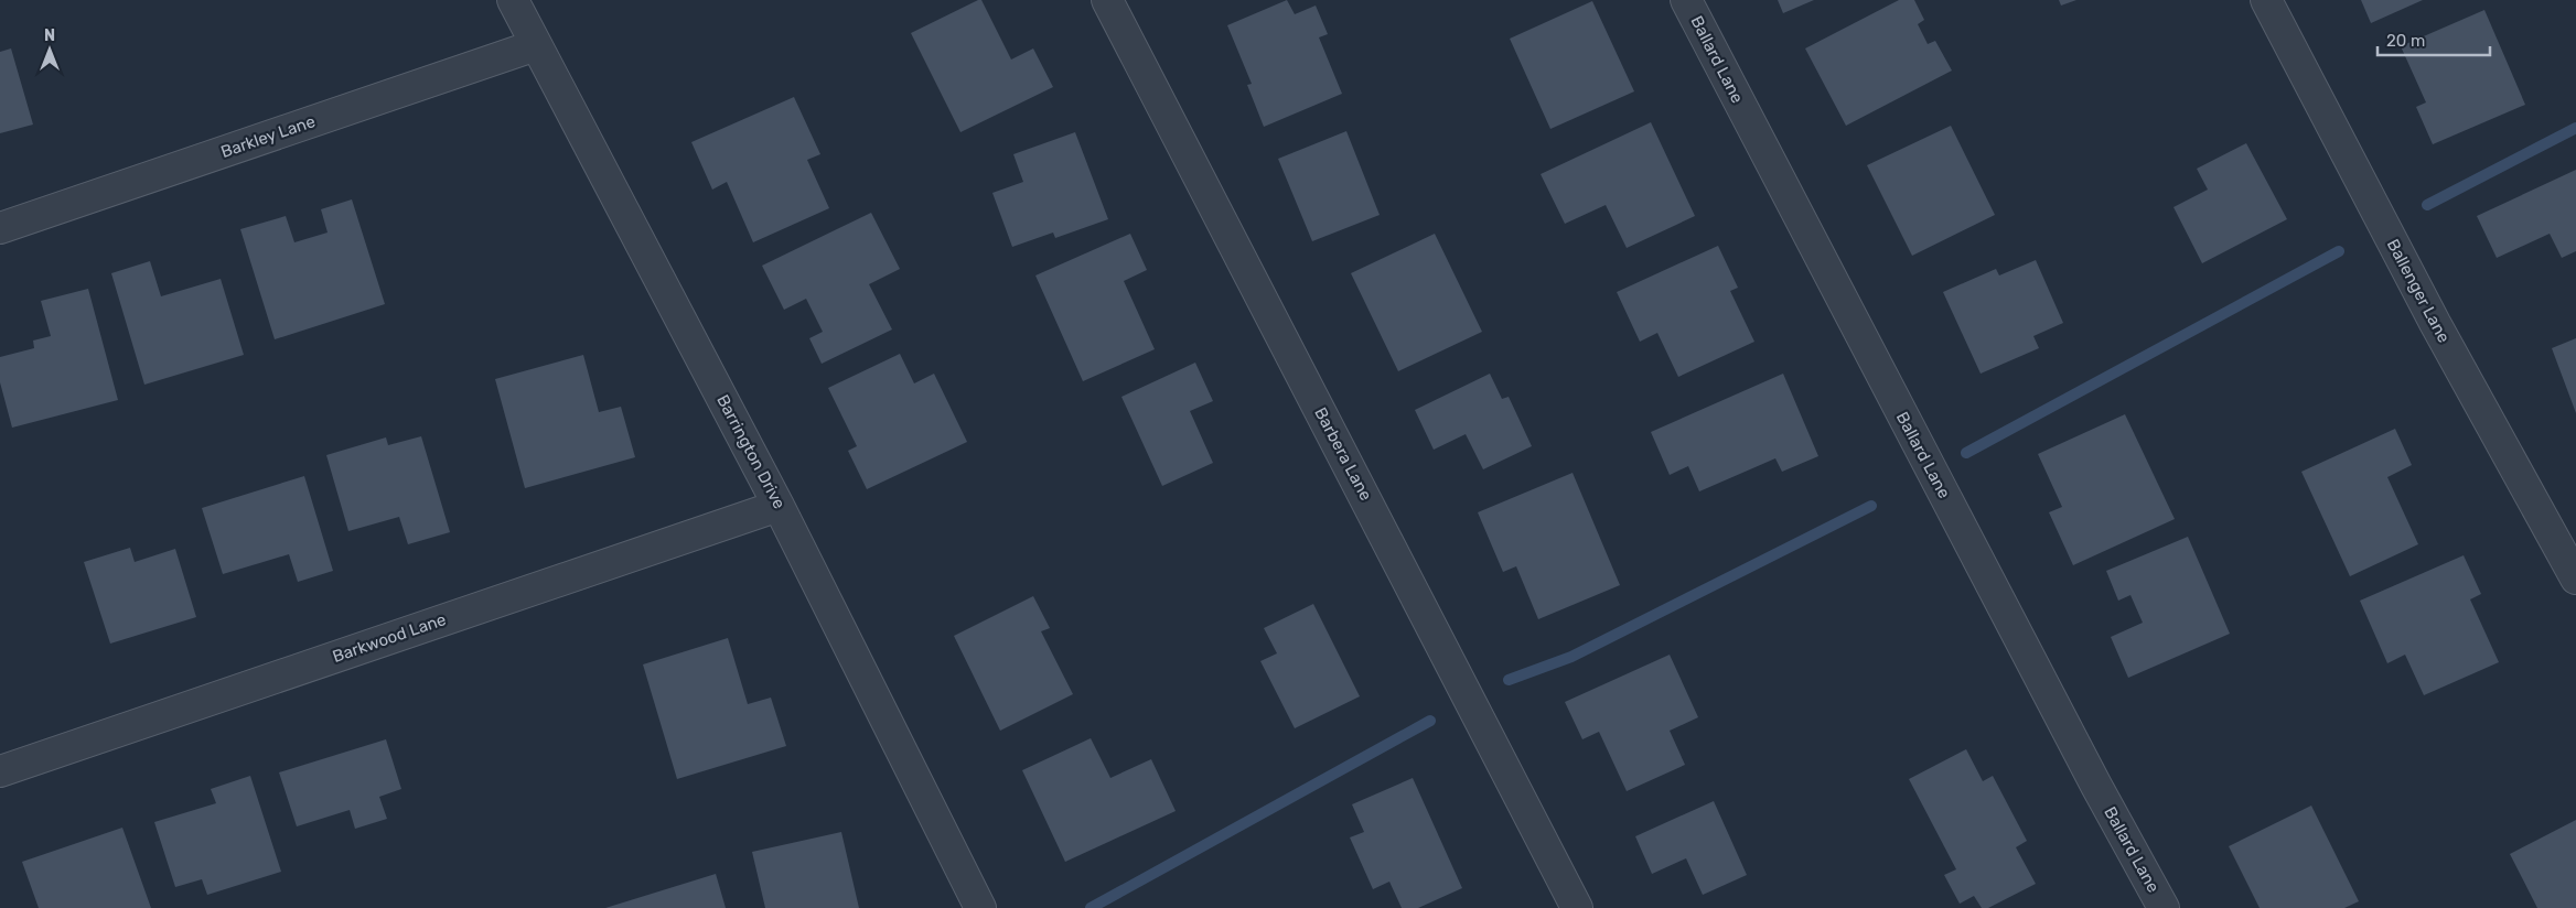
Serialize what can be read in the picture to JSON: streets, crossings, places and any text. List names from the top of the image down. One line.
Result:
{"streets":{"street":["Ballard Lane","Barkley Lane","Ballenger Lane","Barrington Drive","Barbera Lane","Barkwood Lane"]},"crossings":[["Barkley Lane","Barrington Drive"],["Barrington Drive","Barkwood Lane"]],"scale_bar":"20 m","north":"top"}
